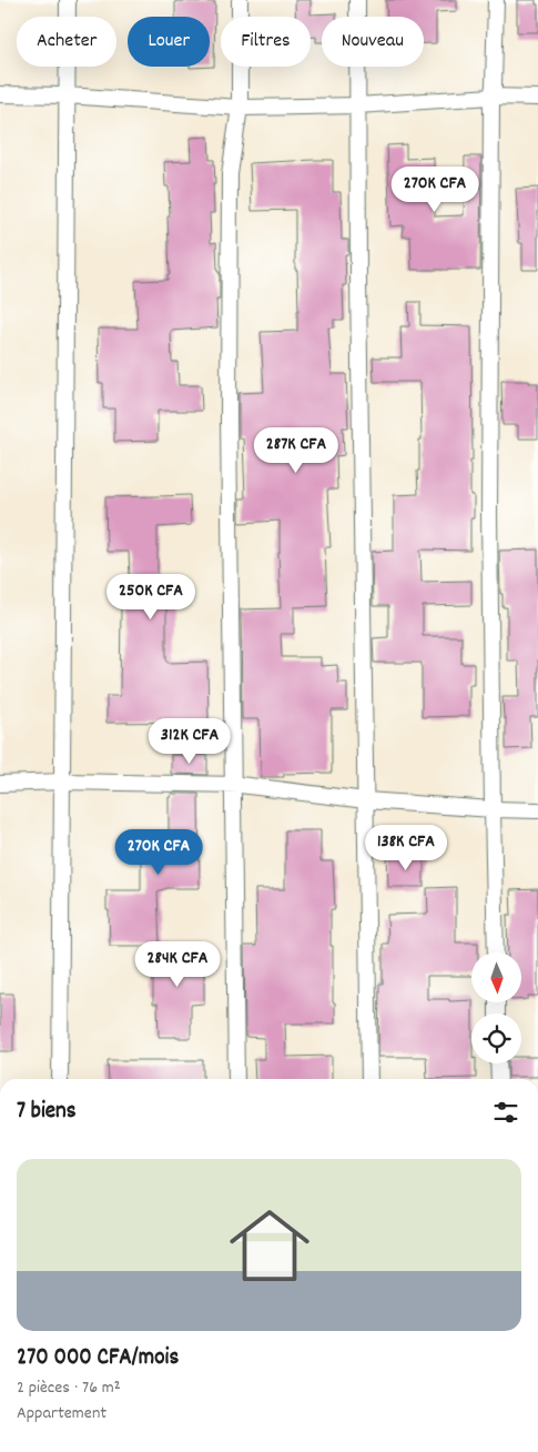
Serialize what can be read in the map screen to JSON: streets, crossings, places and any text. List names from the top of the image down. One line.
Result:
{"north":"bottom","page":{"chip":["Acheter","Louer","Filtres","Nouveau"],"price":["270K CFA","287K CFA","250K CFA","312K CFA","138K CFA","270K CFA","284K CFA"],"heading":"7 biens","list":[{"name":"270 000 CFA/mois","note":"2 pièces · 76 m² · Appartement"}]}}
